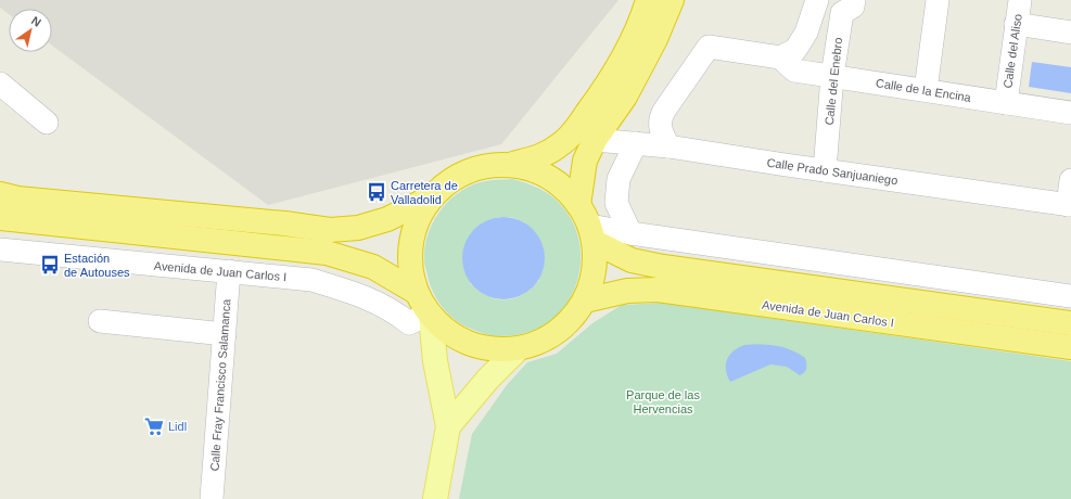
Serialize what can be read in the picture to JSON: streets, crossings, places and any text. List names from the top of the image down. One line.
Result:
{"streets":{"highway":["Avenida de Juan Carlos I"],"street":["Calle del Aliso","Calle del Enebro","Calle de la Encina","Calle Prado Sanjuaniego","Calle Fray Francisco Salamanca"]},"crossings":[["Calle del Aliso","Calle de la Encina"],["Calle del Enebro","Calle de la Encina"],["Calle del Enebro","Calle Prado Sanjuaniego"],["Avenida de Juan Carlos I","Calle Fray Francisco Salamanca"]],"parks":["Parque de las Hervencias"],"places":{"bus stop":["Carretera de Valladolid","Estación de Autouses"],"supermarket":["Lidl"]},"north":"top right"}
